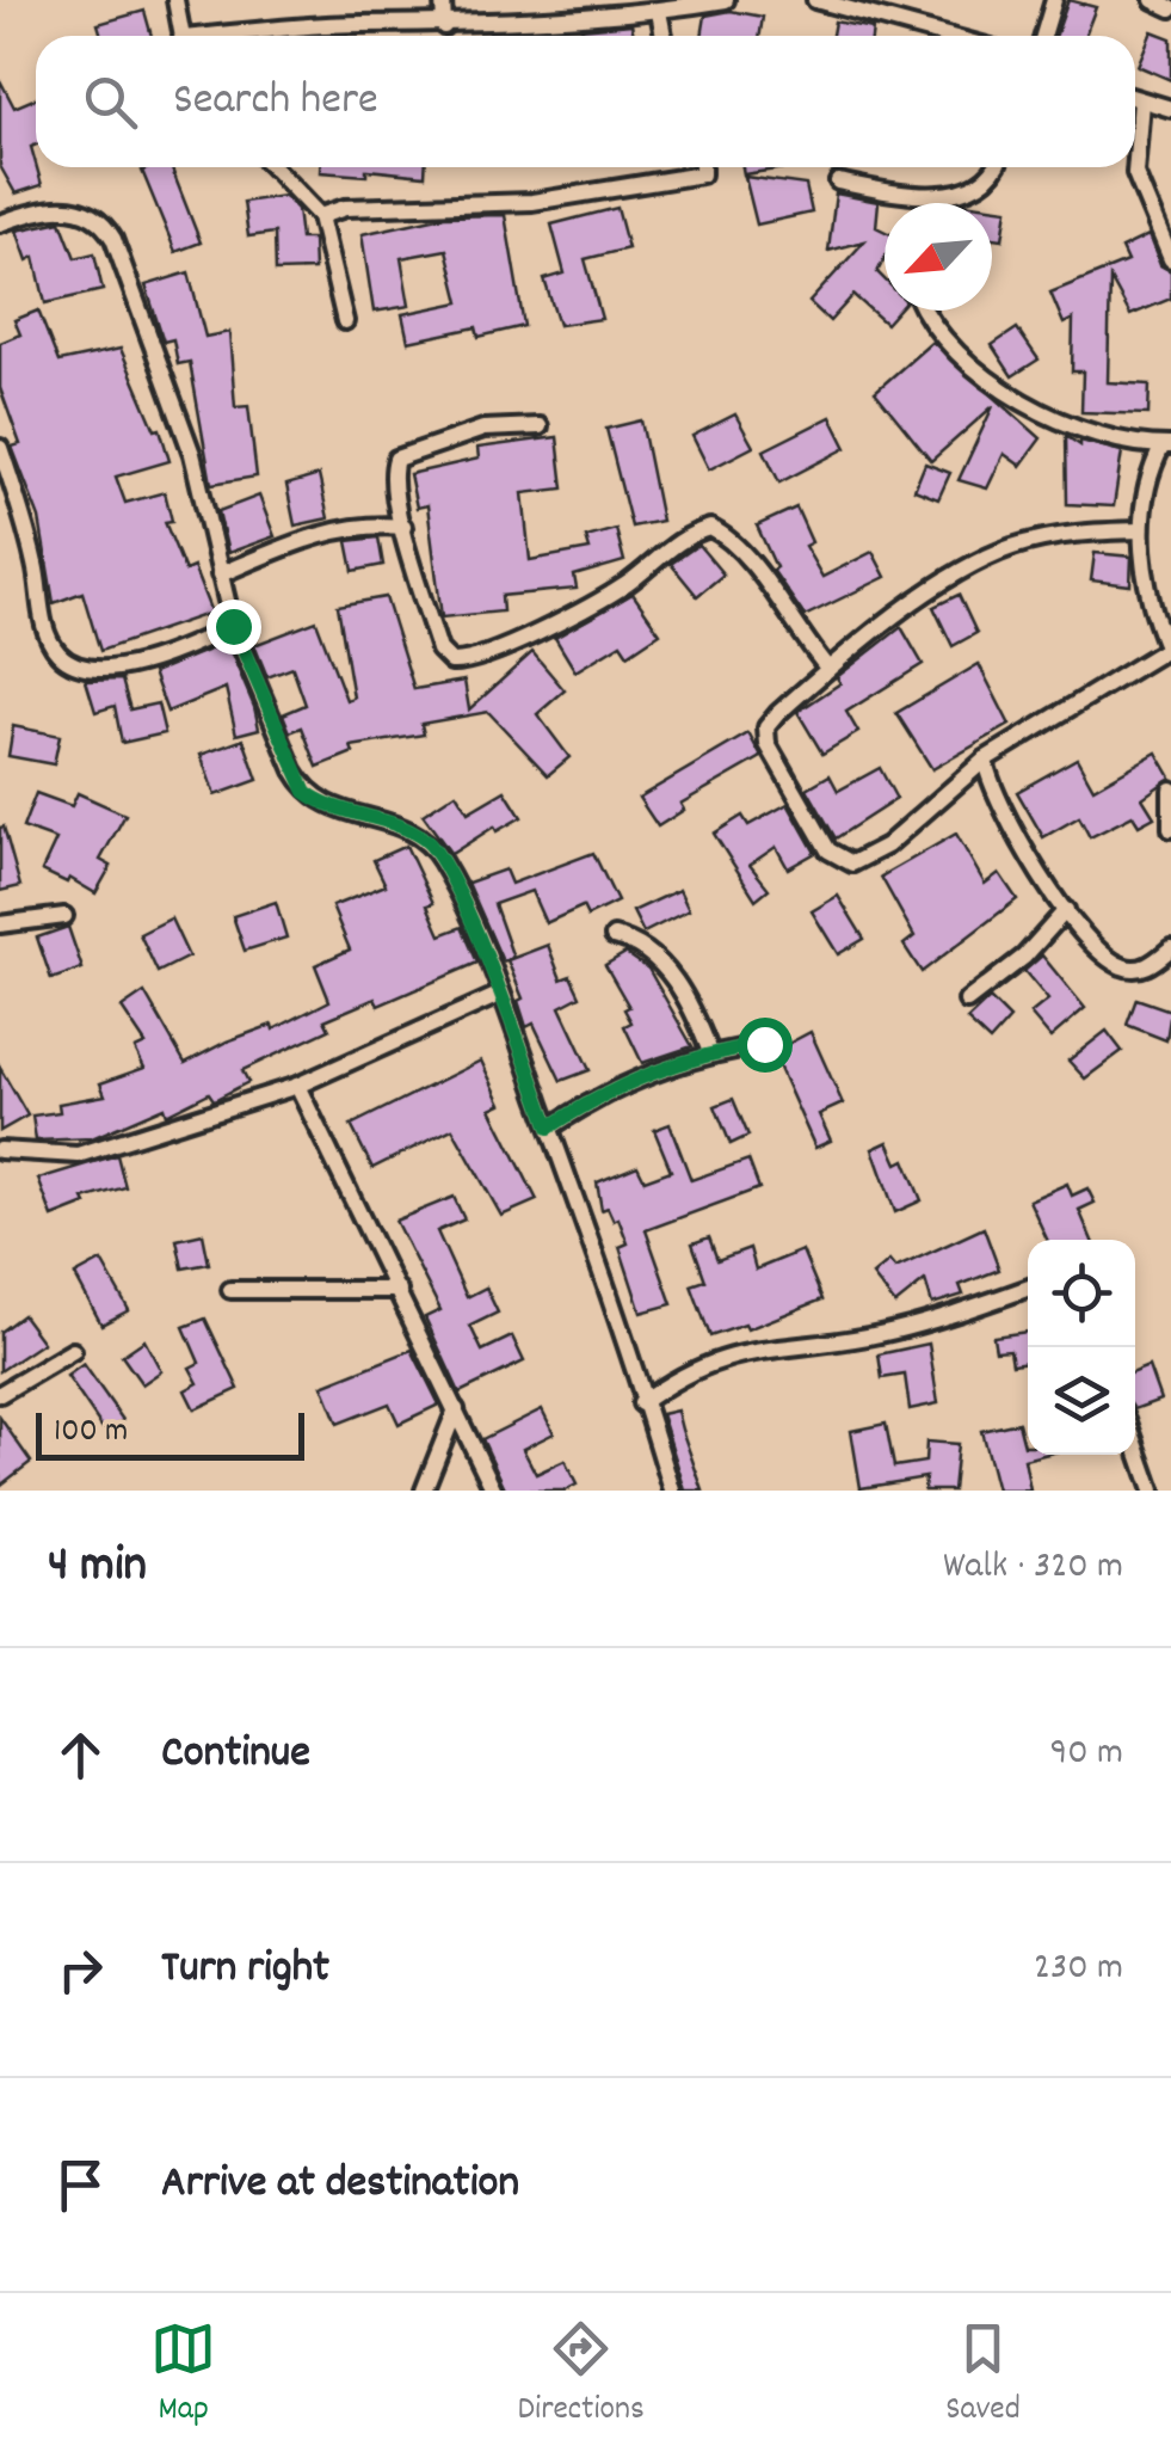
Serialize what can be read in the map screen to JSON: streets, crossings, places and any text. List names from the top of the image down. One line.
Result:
{"scale_bar":"100 m","north":"bottom left","page":{"search":"Search here","scale":"100 m","heading":["4 min","Walk · 320 m"],"list":[["Continue","90 m"],["Turn right","230 m"],"Arrive at destination"],"nav":["Map","Directions","Saved"]}}
